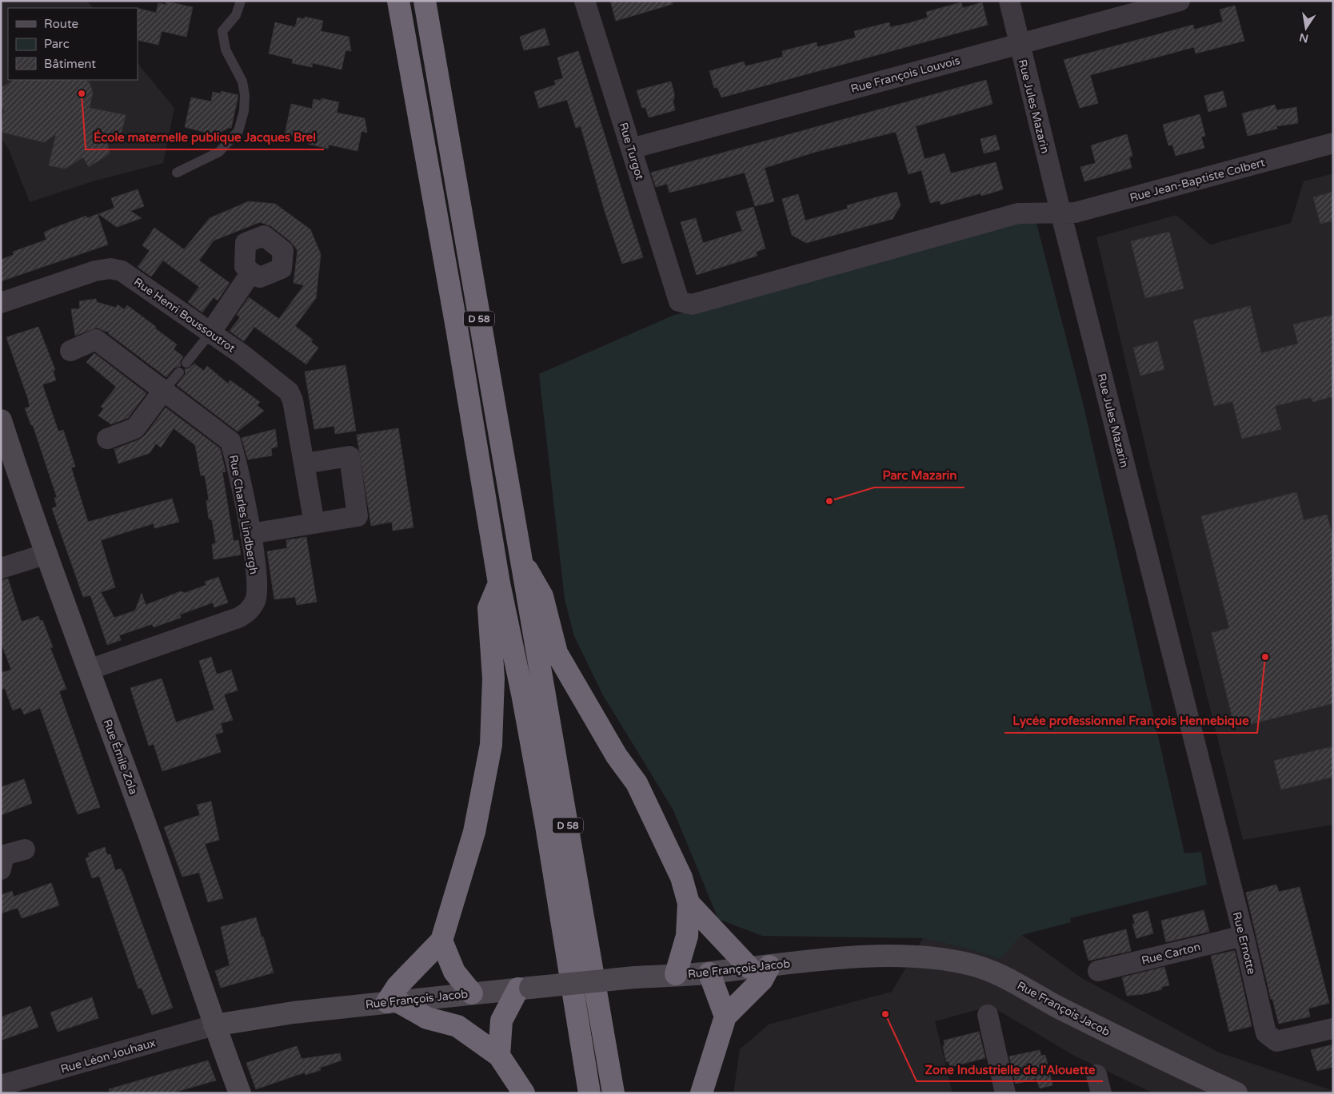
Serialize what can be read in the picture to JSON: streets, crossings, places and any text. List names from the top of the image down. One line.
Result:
{"streets":{"highway":["D 58"],"street":["Rue François Louvois","Rue Jules Mazarin","Rue Turgot","Rue Jean-Baptiste Colbert","Rue Henri Boussoutrot","Rue Charles Lindbergh","Rue Émile Zola","Rue Ernotte","Rue Carton","Rue François Jacob","Rue Léon Jouhaux"]},"crossings":[["Rue François Louvois","Rue Jules Mazarin"],["Rue François Louvois","Rue Turgot"],["Rue Jules Mazarin","Rue Jean-Baptiste Colbert"],["Rue Jules Mazarin","Rue Ernotte"],["Rue Turgot","Rue Jean-Baptiste Colbert"],["Rue Charles Lindbergh","Rue Émile Zola"],["Rue Émile Zola","Rue François Jacob"],["Rue Émile Zola","Rue Léon Jouhaux"],["Rue Ernotte","Rue Carton"],["Rue François Jacob","Rue Léon Jouhaux"]],"places":["École maternelle publique Jacques Brel","Parc Mazarin","Lycée professionnel François Hennebique","Zone Industrielle de l'Alouette"],"legend":["Route","Parc","Bâtiment"],"north":"bottom"}
